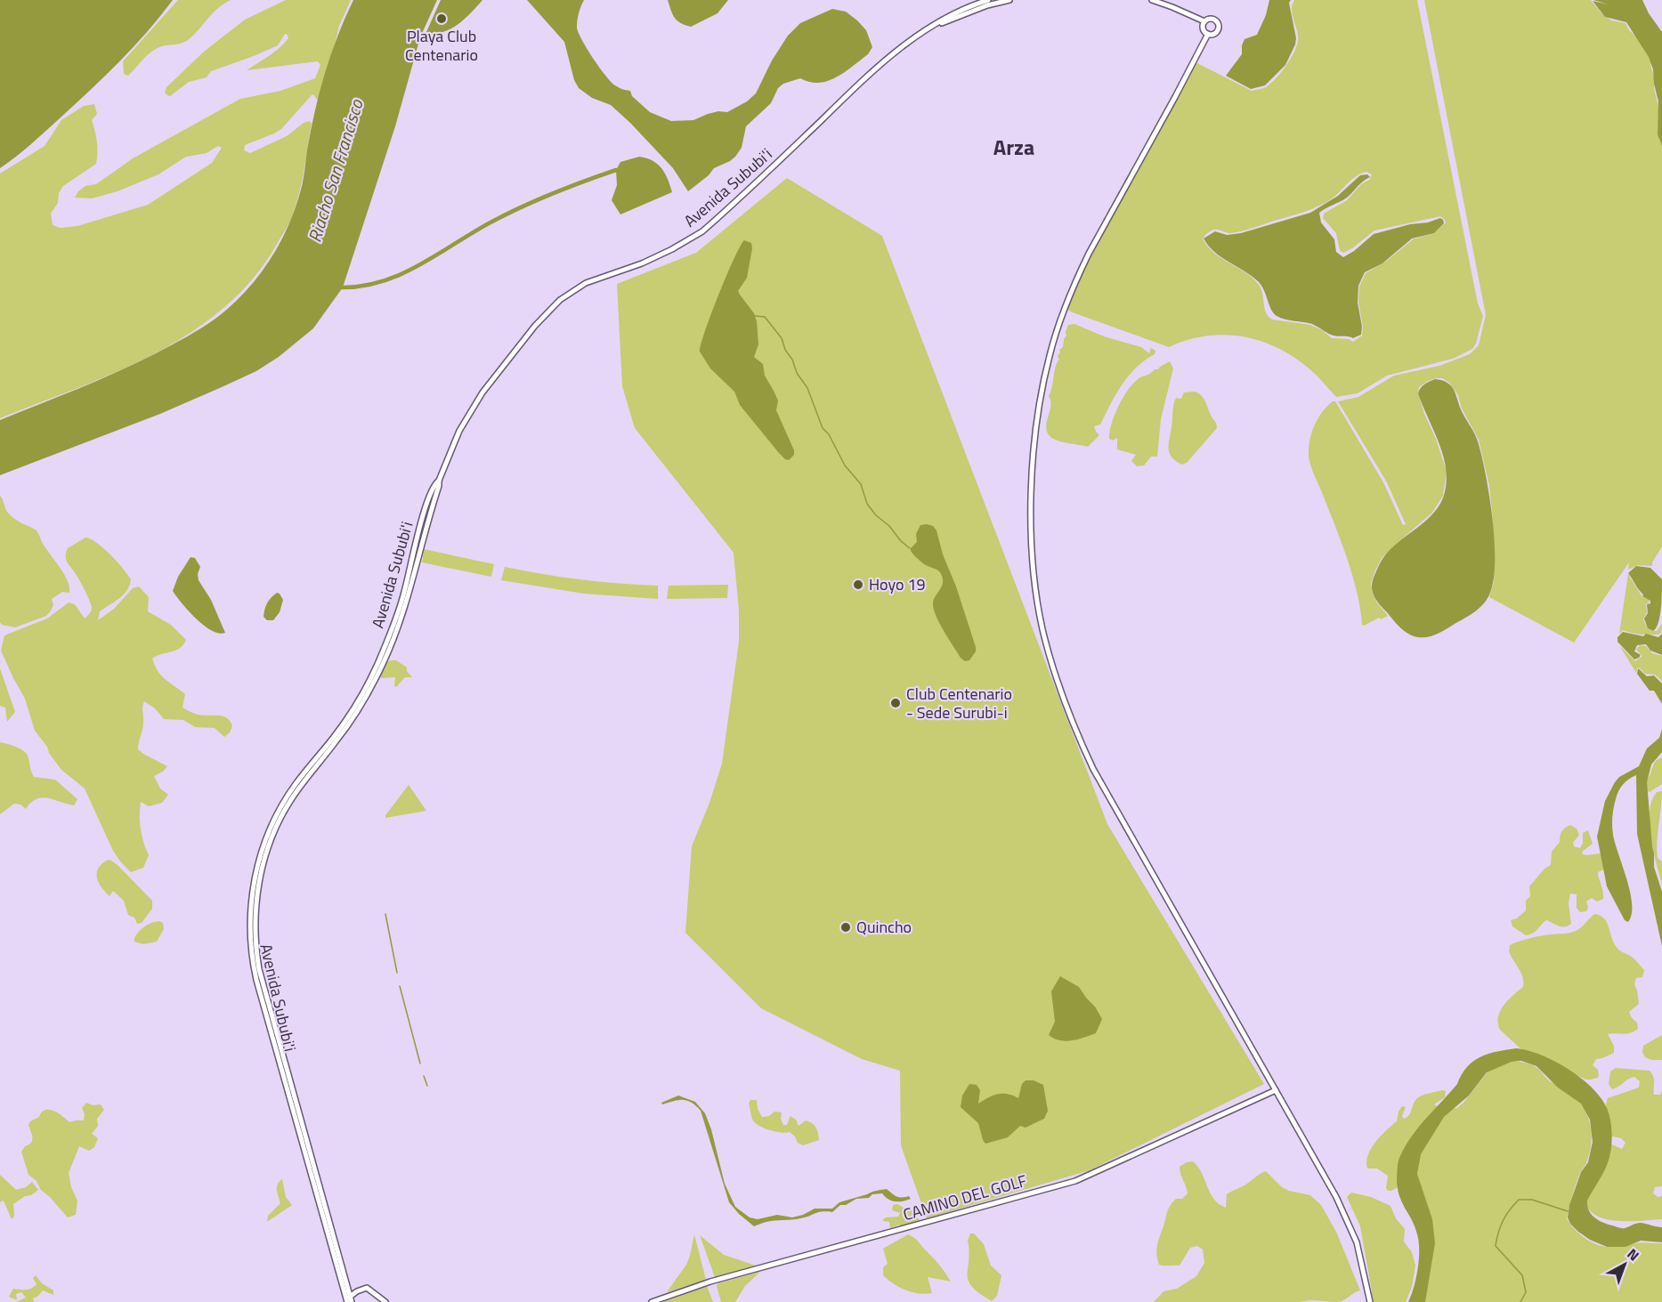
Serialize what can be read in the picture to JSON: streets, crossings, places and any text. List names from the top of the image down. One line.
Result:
{"streets":{"street":["Avenida Sububi'i","CAMINO DEL GOLF"]},"districts":["Arza"],"water":["Riacho San Francisco"],"places":["Playa Club Centenario","Hoyo 19","Club Centenario - Sede Surubi-i","Quincho"],"north":"top right"}
